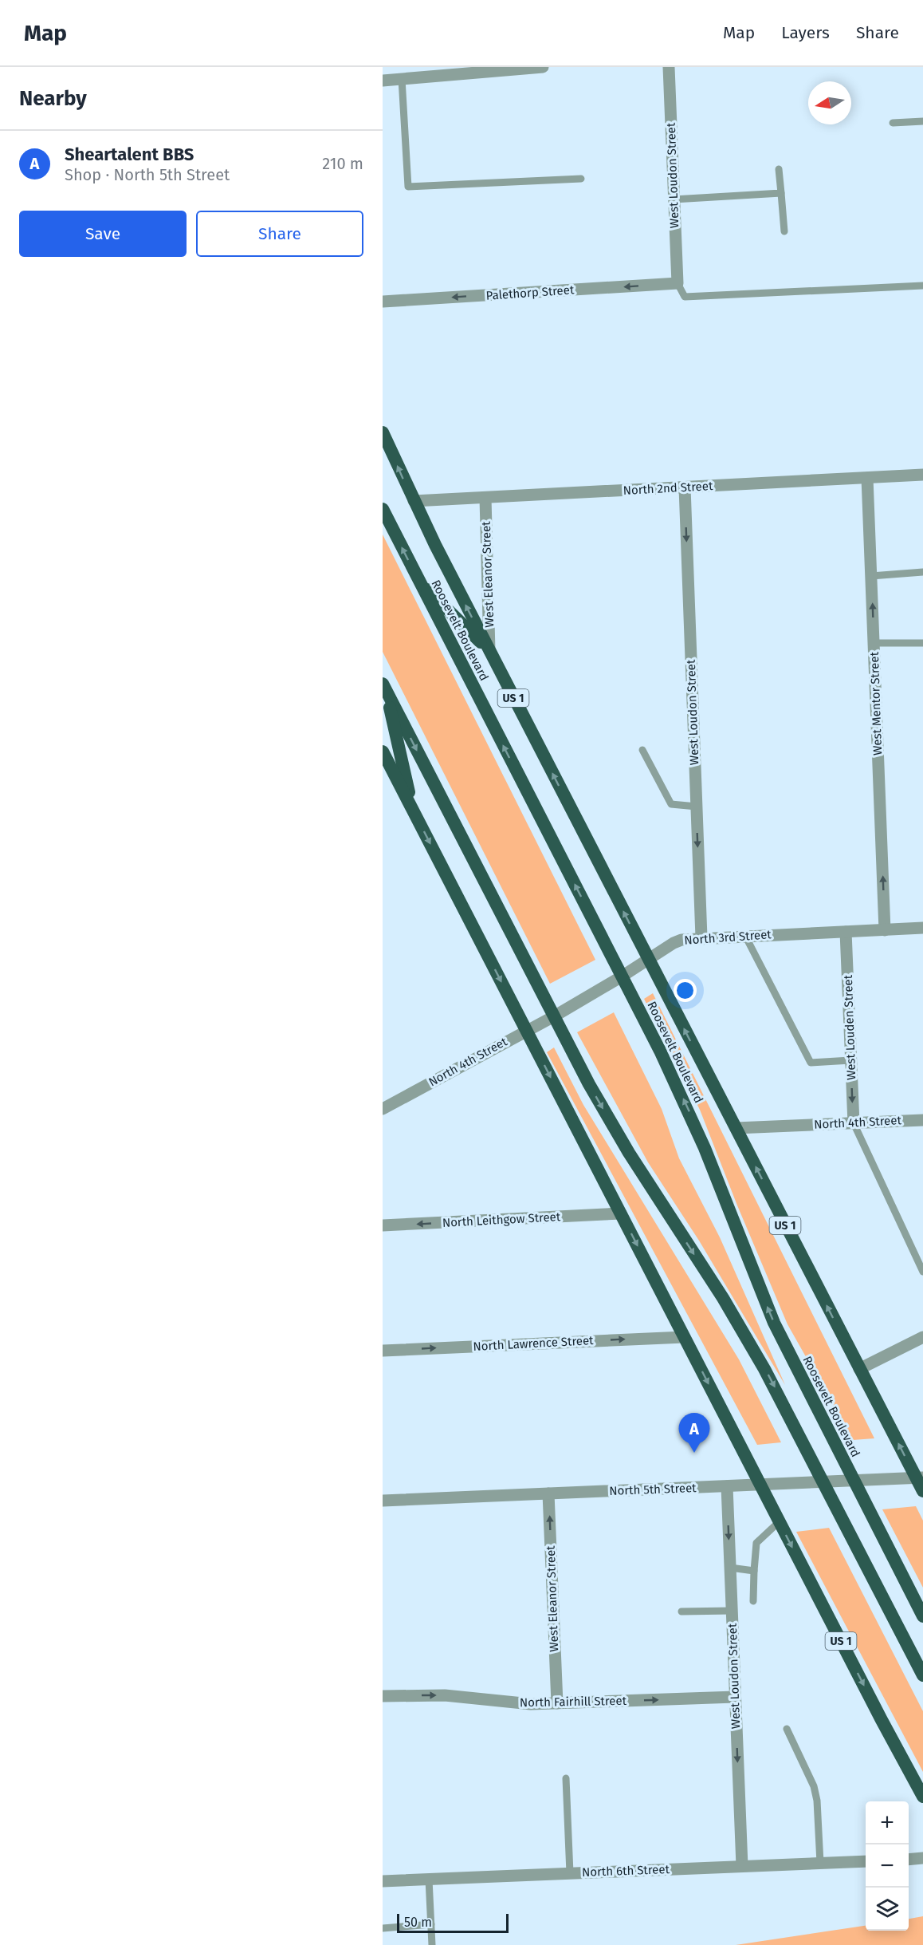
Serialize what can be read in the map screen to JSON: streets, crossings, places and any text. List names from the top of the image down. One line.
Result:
{"streets":{"highway":["Roosevelt Boulevard","US 1"],"street":["West Loudon Street","Palethorp Street","North 2nd Street","West Eleanor Street","West Mentor Street","North 3rd Street","West Louden Street","North 4th Street","North Leithgow Street","North Lawrence Street","North 5th Street","North Fairhill Street","North 6th Street"]},"crossings":[["West Loudon Street","Palethorp Street"],["West Loudon Street","North 2nd Street"],["West Loudon Street","North 3rd Street"],["West Loudon Street","North 5th Street"],["West Loudon Street","North Fairhill Street"],["West Loudon Street","North 6th Street"],["North 2nd Street","West Eleanor Street"],["North 2nd Street","Roosevelt Boulevard"],["North 2nd Street","West Mentor Street"],["West Eleanor Street","Roosevelt Boulevard"],["West Eleanor Street","North 5th Street"],["West Eleanor Street","North Fairhill Street"],["Roosevelt Boulevard","North 3rd Street"],["Roosevelt Boulevard","North 4th Street"],["Roosevelt Boulevard","North 5th Street"],["US 1","North 4th Street"],["US 1","North Leithgow Street"],["US 1","North Lawrence Street"],["US 1","North 5th Street"],["West Mentor Street","North 3rd Street"],["North 3rd Street","West Louden Street"],["North 3rd Street","North 4th Street"],["West Louden Street","North 4th Street"]],"one_way":["West Loudon Street","Palethorp Street","West Eleanor Street","West Mentor Street","North Leithgow Street","North Lawrence Street","North Fairhill Street"],"scale_bar":"50 m","north":"left","page":{"header":"Map","nav":["Map","Layers","Share"],"heading":"Nearby","list":[{"mark":"A","name":"Sheartalent BBS","note":"Shop · North 5th Street","value":"210 m"}],"buttons":["Save","Share"],"pins":"A","map_buttons":["+","−"],"scale":"50 m"}}
